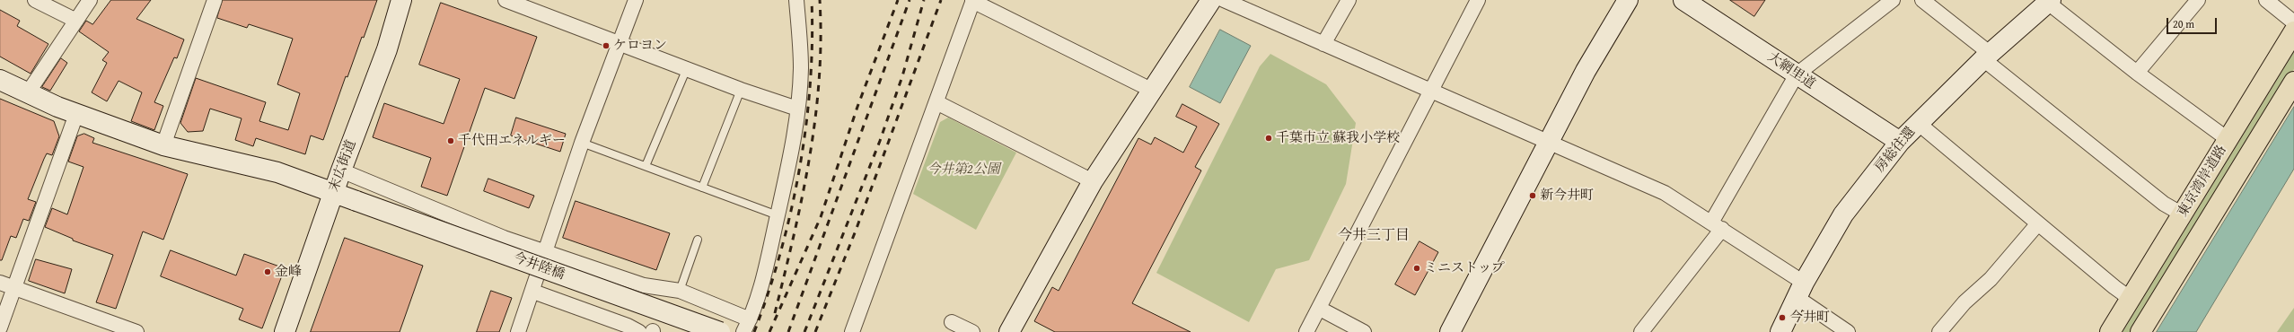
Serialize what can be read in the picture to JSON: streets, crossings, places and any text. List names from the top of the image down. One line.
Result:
{"streets":{"highway":["東京湾岸道路"],"street":["大網里道","房総往還","末広街道","今井陸橋"]},"crossings":[["大網里道","房総往還"],["末広街道","今井陸橋"]],"districts":["今井三丁目"],"parks":["今井第2公園"],"places":["ケロヨン","千葉市立 蘇我小学校","千代田エネルギー","新今井町","ミニストップ","金峰","今井町"],"scale_bar":"20 m"}
